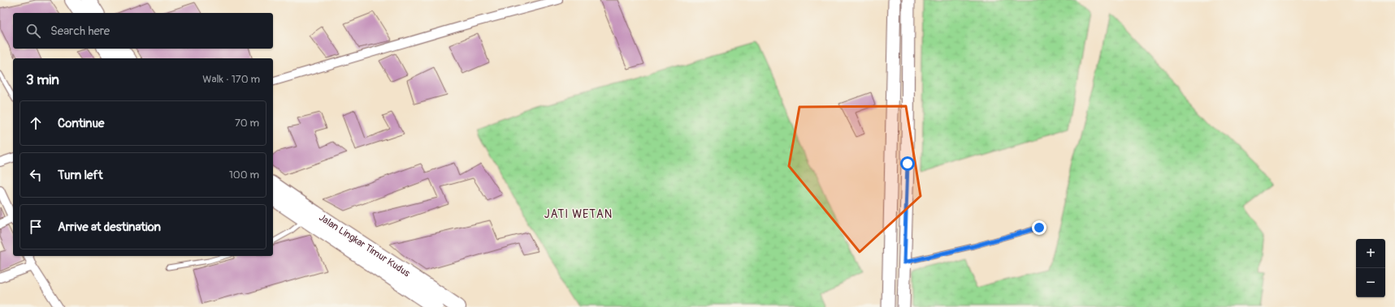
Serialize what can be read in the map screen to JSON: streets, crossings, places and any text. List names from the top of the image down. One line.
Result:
{"streets":{"highway":["Jalan Lingkar Timur Kudus"]},"districts":["JATI WETAN"],"page":{"search":"Search here","heading":["3 min","Walk · 170 m"],"list":[["Continue","70 m"],["Turn left","100 m"],"Arrive at destination"],"map_buttons":["+","−"]}}
